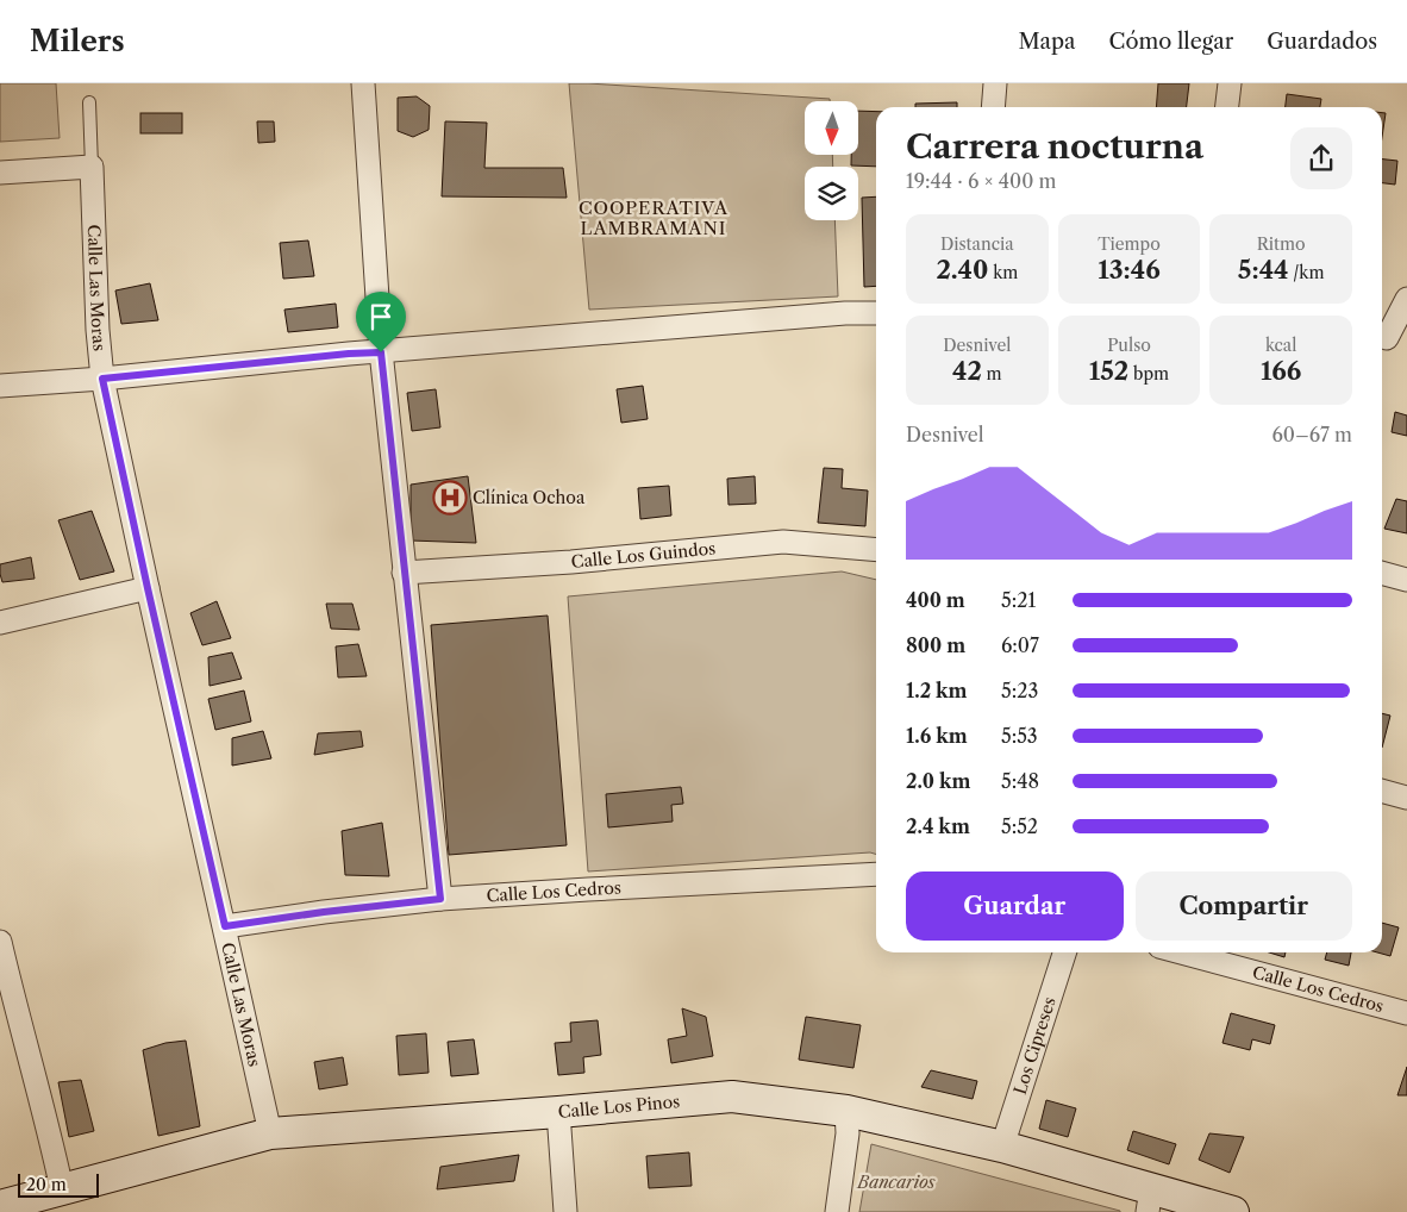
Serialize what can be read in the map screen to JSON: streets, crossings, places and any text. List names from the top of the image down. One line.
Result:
{"streets":{"street":["Calle Las Moras","Calle Los Guindos","Calle Los Cedros","Los Cipreses","Calle Los Pinos"]},"crossings":[["Calle Las Moras","Calle Los Cedros"],["Calle Las Moras","Calle Los Pinos"],["Los Cipreses","Calle Los Pinos"]],"districts":["COOPERATIVA LAMBRAMANI"],"parks":["Bancarios"],"places":{"hospital":["Clínica Ochoa"]},"scale_bar":"20 m","north":"bottom","page":{"header":"Milers","nav":["Mapa","Cómo llegar","Guardados"],"heading":["Carrera nocturna","19:44 · 6 × 400 m"],"stats":[["Distancia","2.40 km"],["Tiempo","13:46"],["Ritmo","5:44 /km"],["Desnivel","42 m"],["Pulso","152 bpm"],["kcal","166"]],"chart":["Desnivel","60–67 m"],"list":[{"name":"400 m","note":"5:21"},{"name":"800 m","note":"6:07"},{"name":"1.2 km","note":"5:23"},{"name":"1.6 km","note":"5:53"},{"name":"2.0 km","note":"5:48"},{"name":"2.4 km","note":"5:52"}],"buttons":["Guardar","Compartir"],"scale":"20 m"}}
